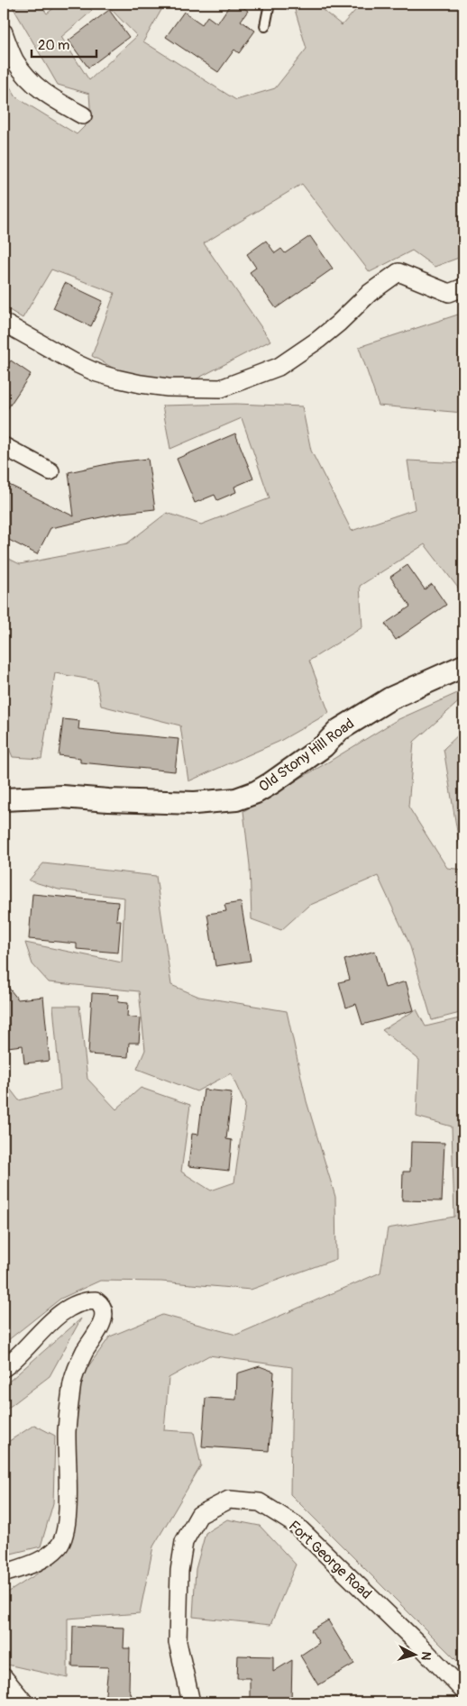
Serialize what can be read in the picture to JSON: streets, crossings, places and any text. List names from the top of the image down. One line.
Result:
{"streets":{"street":["Old Stony Hill Road","Fort George Road"]},"scale_bar":"20 m","north":"right"}
